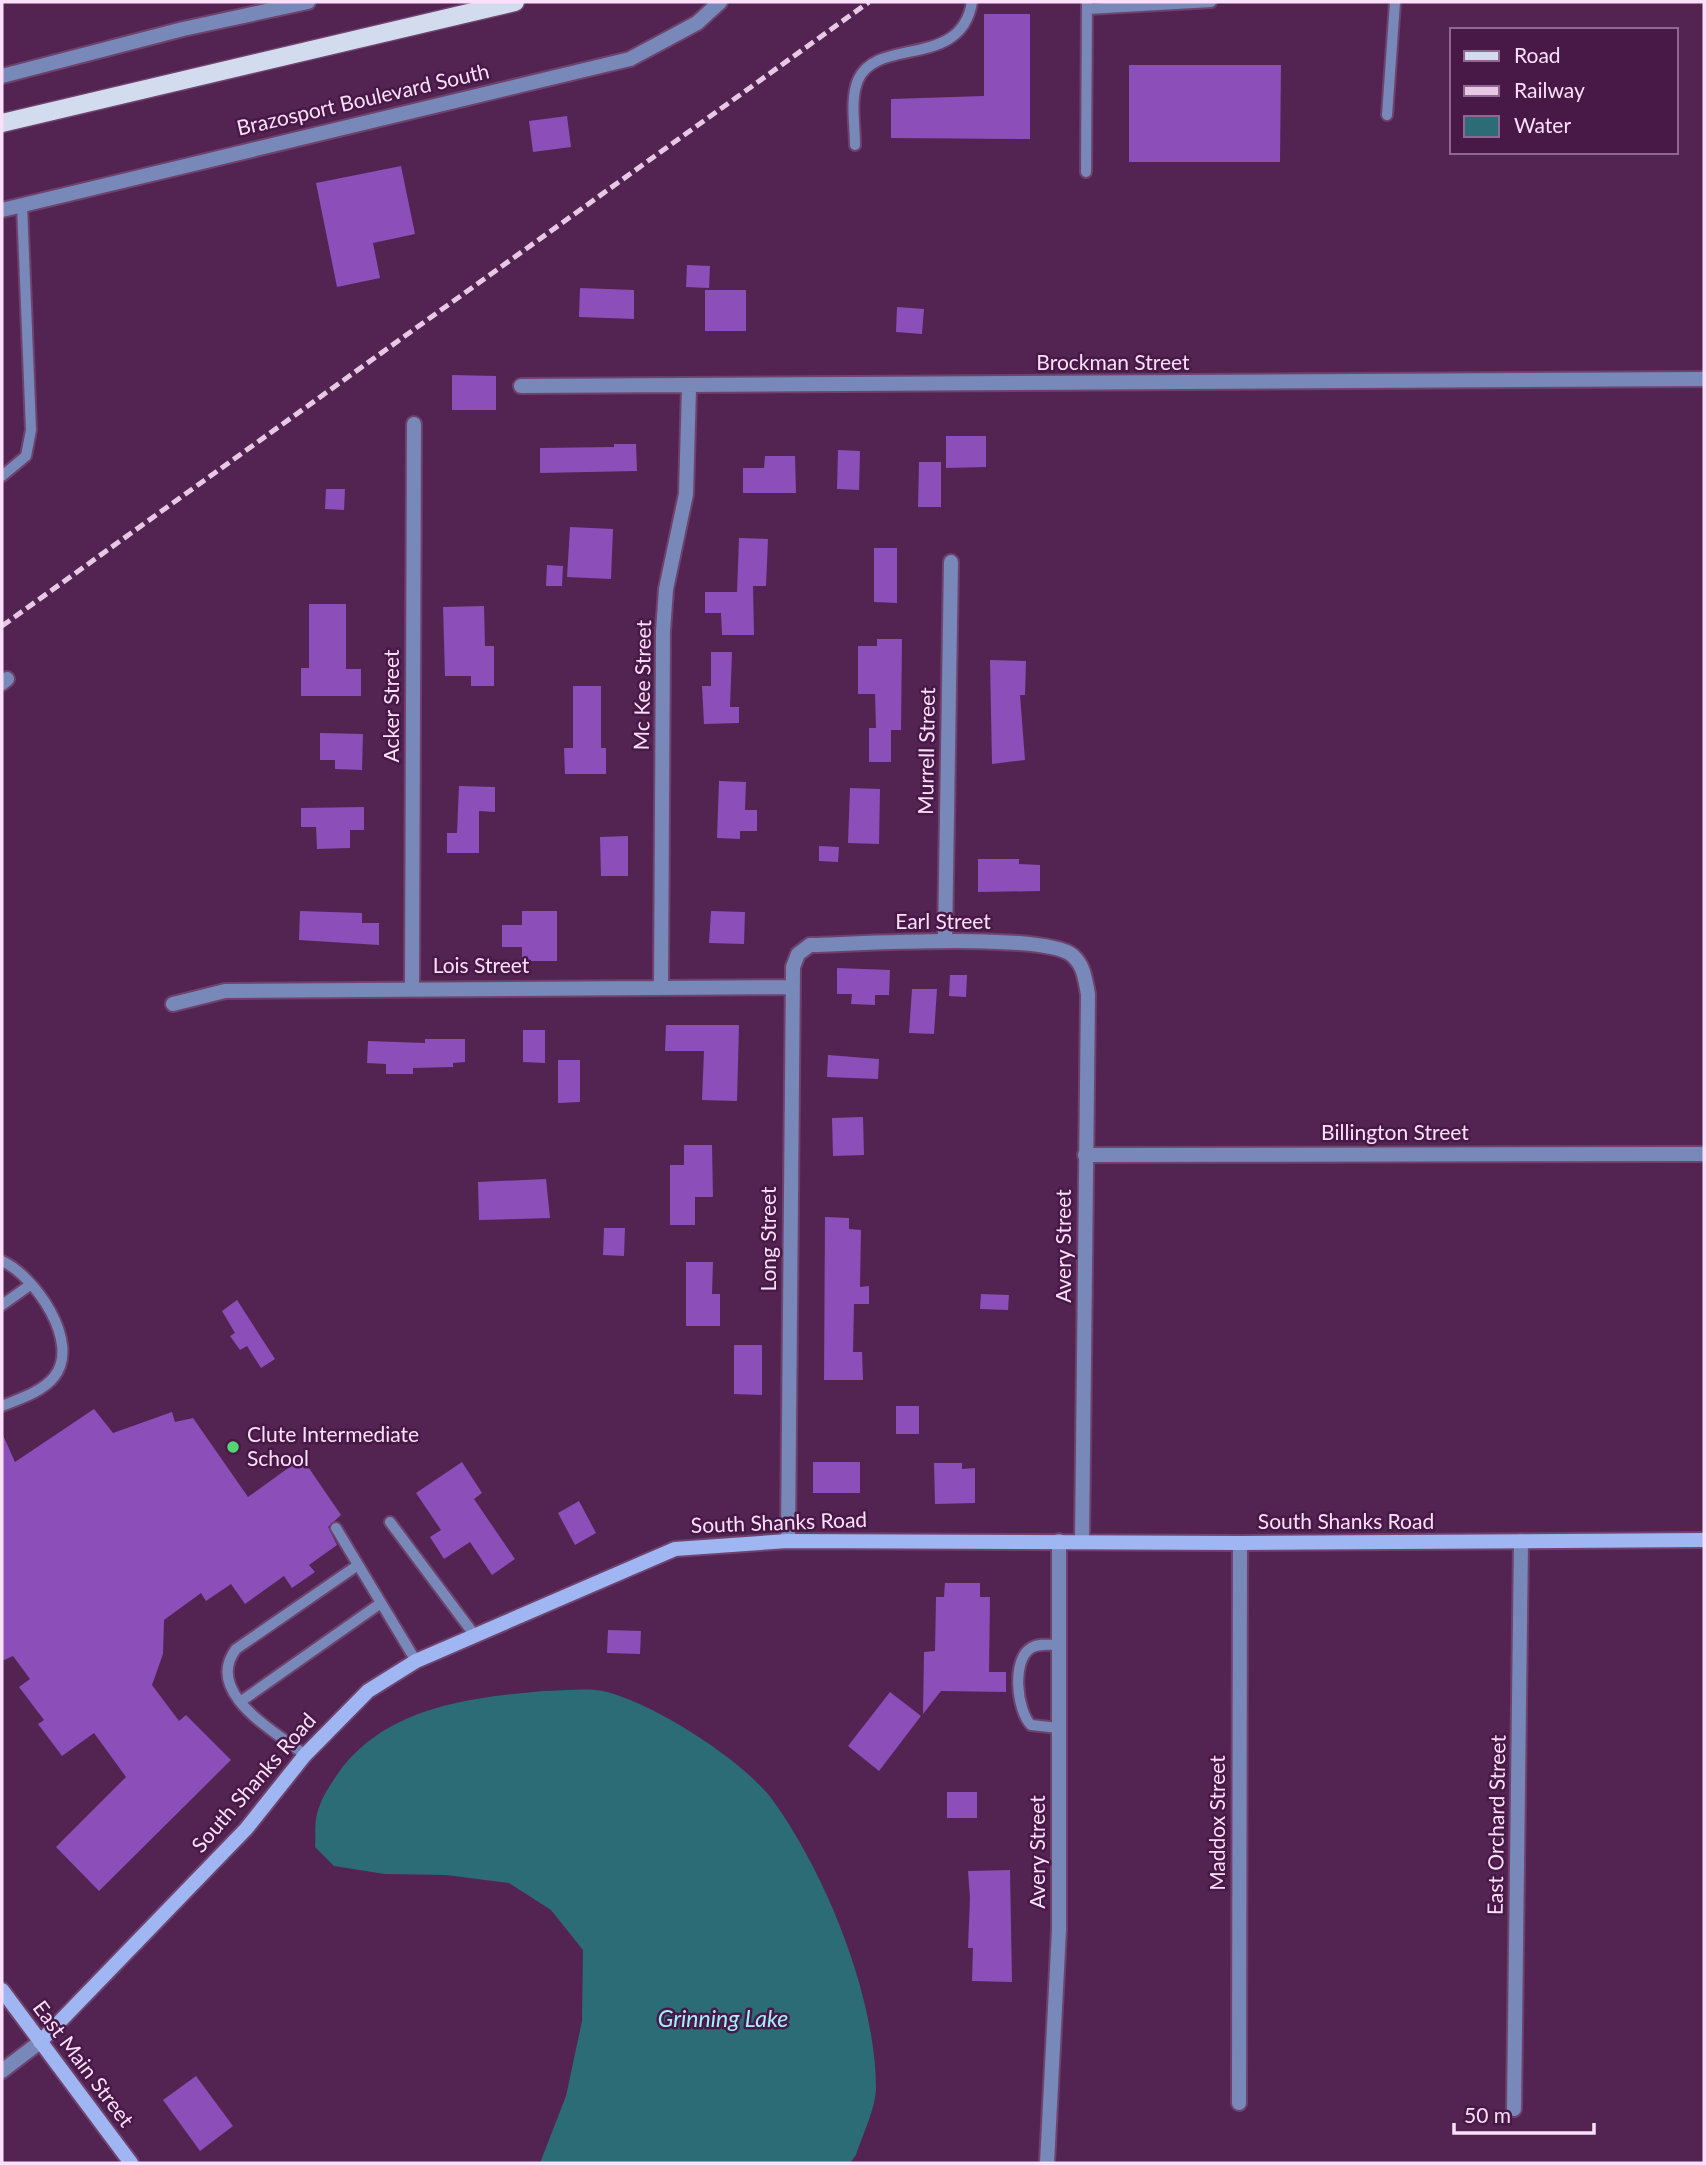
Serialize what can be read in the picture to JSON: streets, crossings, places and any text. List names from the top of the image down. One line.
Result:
{"streets":{"street":["Brazosport Boulevard South","Brockman Street","Mc Kee Street","Acker Street","Murrell Street","Earl Street","Lois Street","Billington Street","Long Street","Avery Street","South Shanks Road","Maddox Street","East Orchard Street","East Main Street"]},"crossings":[["Brockman Street","Mc Kee Street"],["Mc Kee Street","Lois Street"],["Acker Street","Lois Street"],["Murrell Street","Earl Street"],["Earl Street","Long Street"],["Earl Street","Avery Street"],["Lois Street","Long Street"],["Billington Street","Avery Street"],["Long Street","South Shanks Road"],["Avery Street","South Shanks Road"],["South Shanks Road","Maddox Street"],["South Shanks Road","East Orchard Street"],["South Shanks Road","East Main Street"]],"water":["Grinning Lake"],"places":["Clute Intermediate School"],"legend":["Road","Railway","Water"],"scale_bar":"50 m"}
